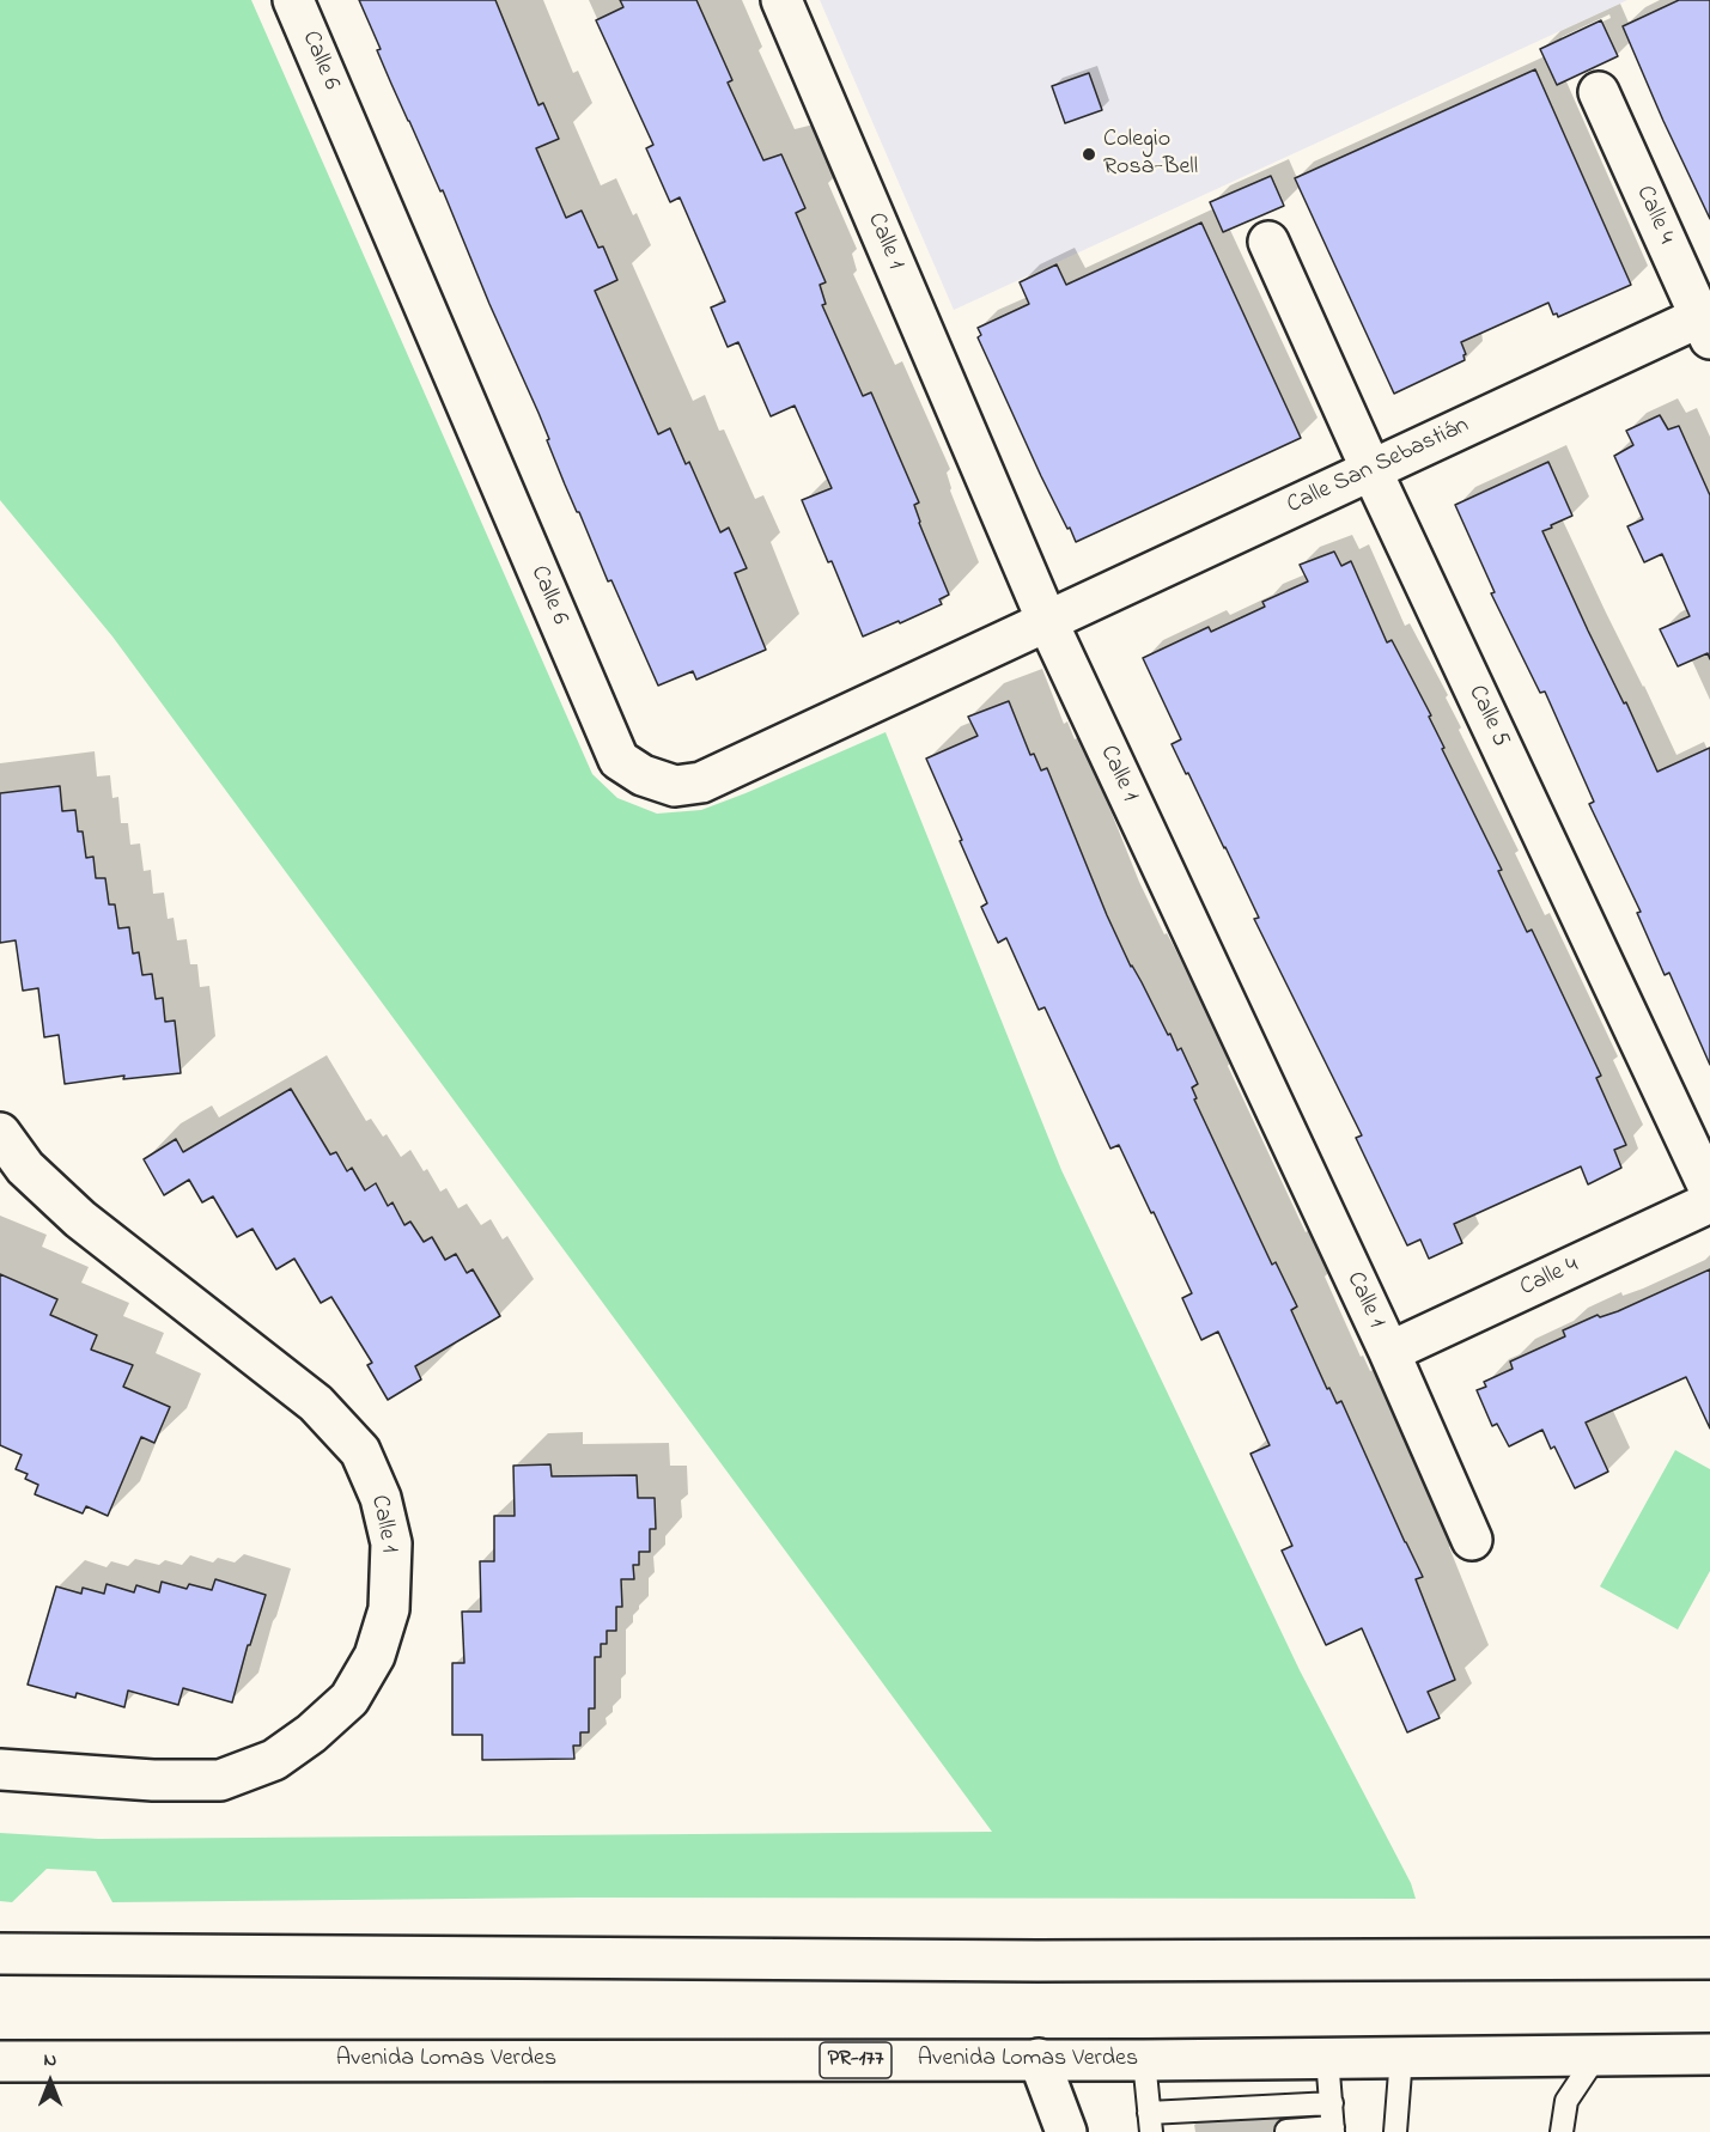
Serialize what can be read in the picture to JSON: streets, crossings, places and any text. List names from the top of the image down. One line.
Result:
{"streets":{"main road":["Calle 6","Calle 4","Calle 1","Calle San Sebastián","Calle 5","Avenida Lomas Verdes","PR-177"]},"crossings":[["Calle 6","Calle 1"],["Calle 6","Calle San Sebastián"],["Calle 4","Calle 1"],["Calle 4","Calle San Sebastián"],["Calle 1","Calle San Sebastián"],["Calle San Sebastián","Calle 5"]],"places":["Colegio Rosa-Bell"],"north":"top"}
